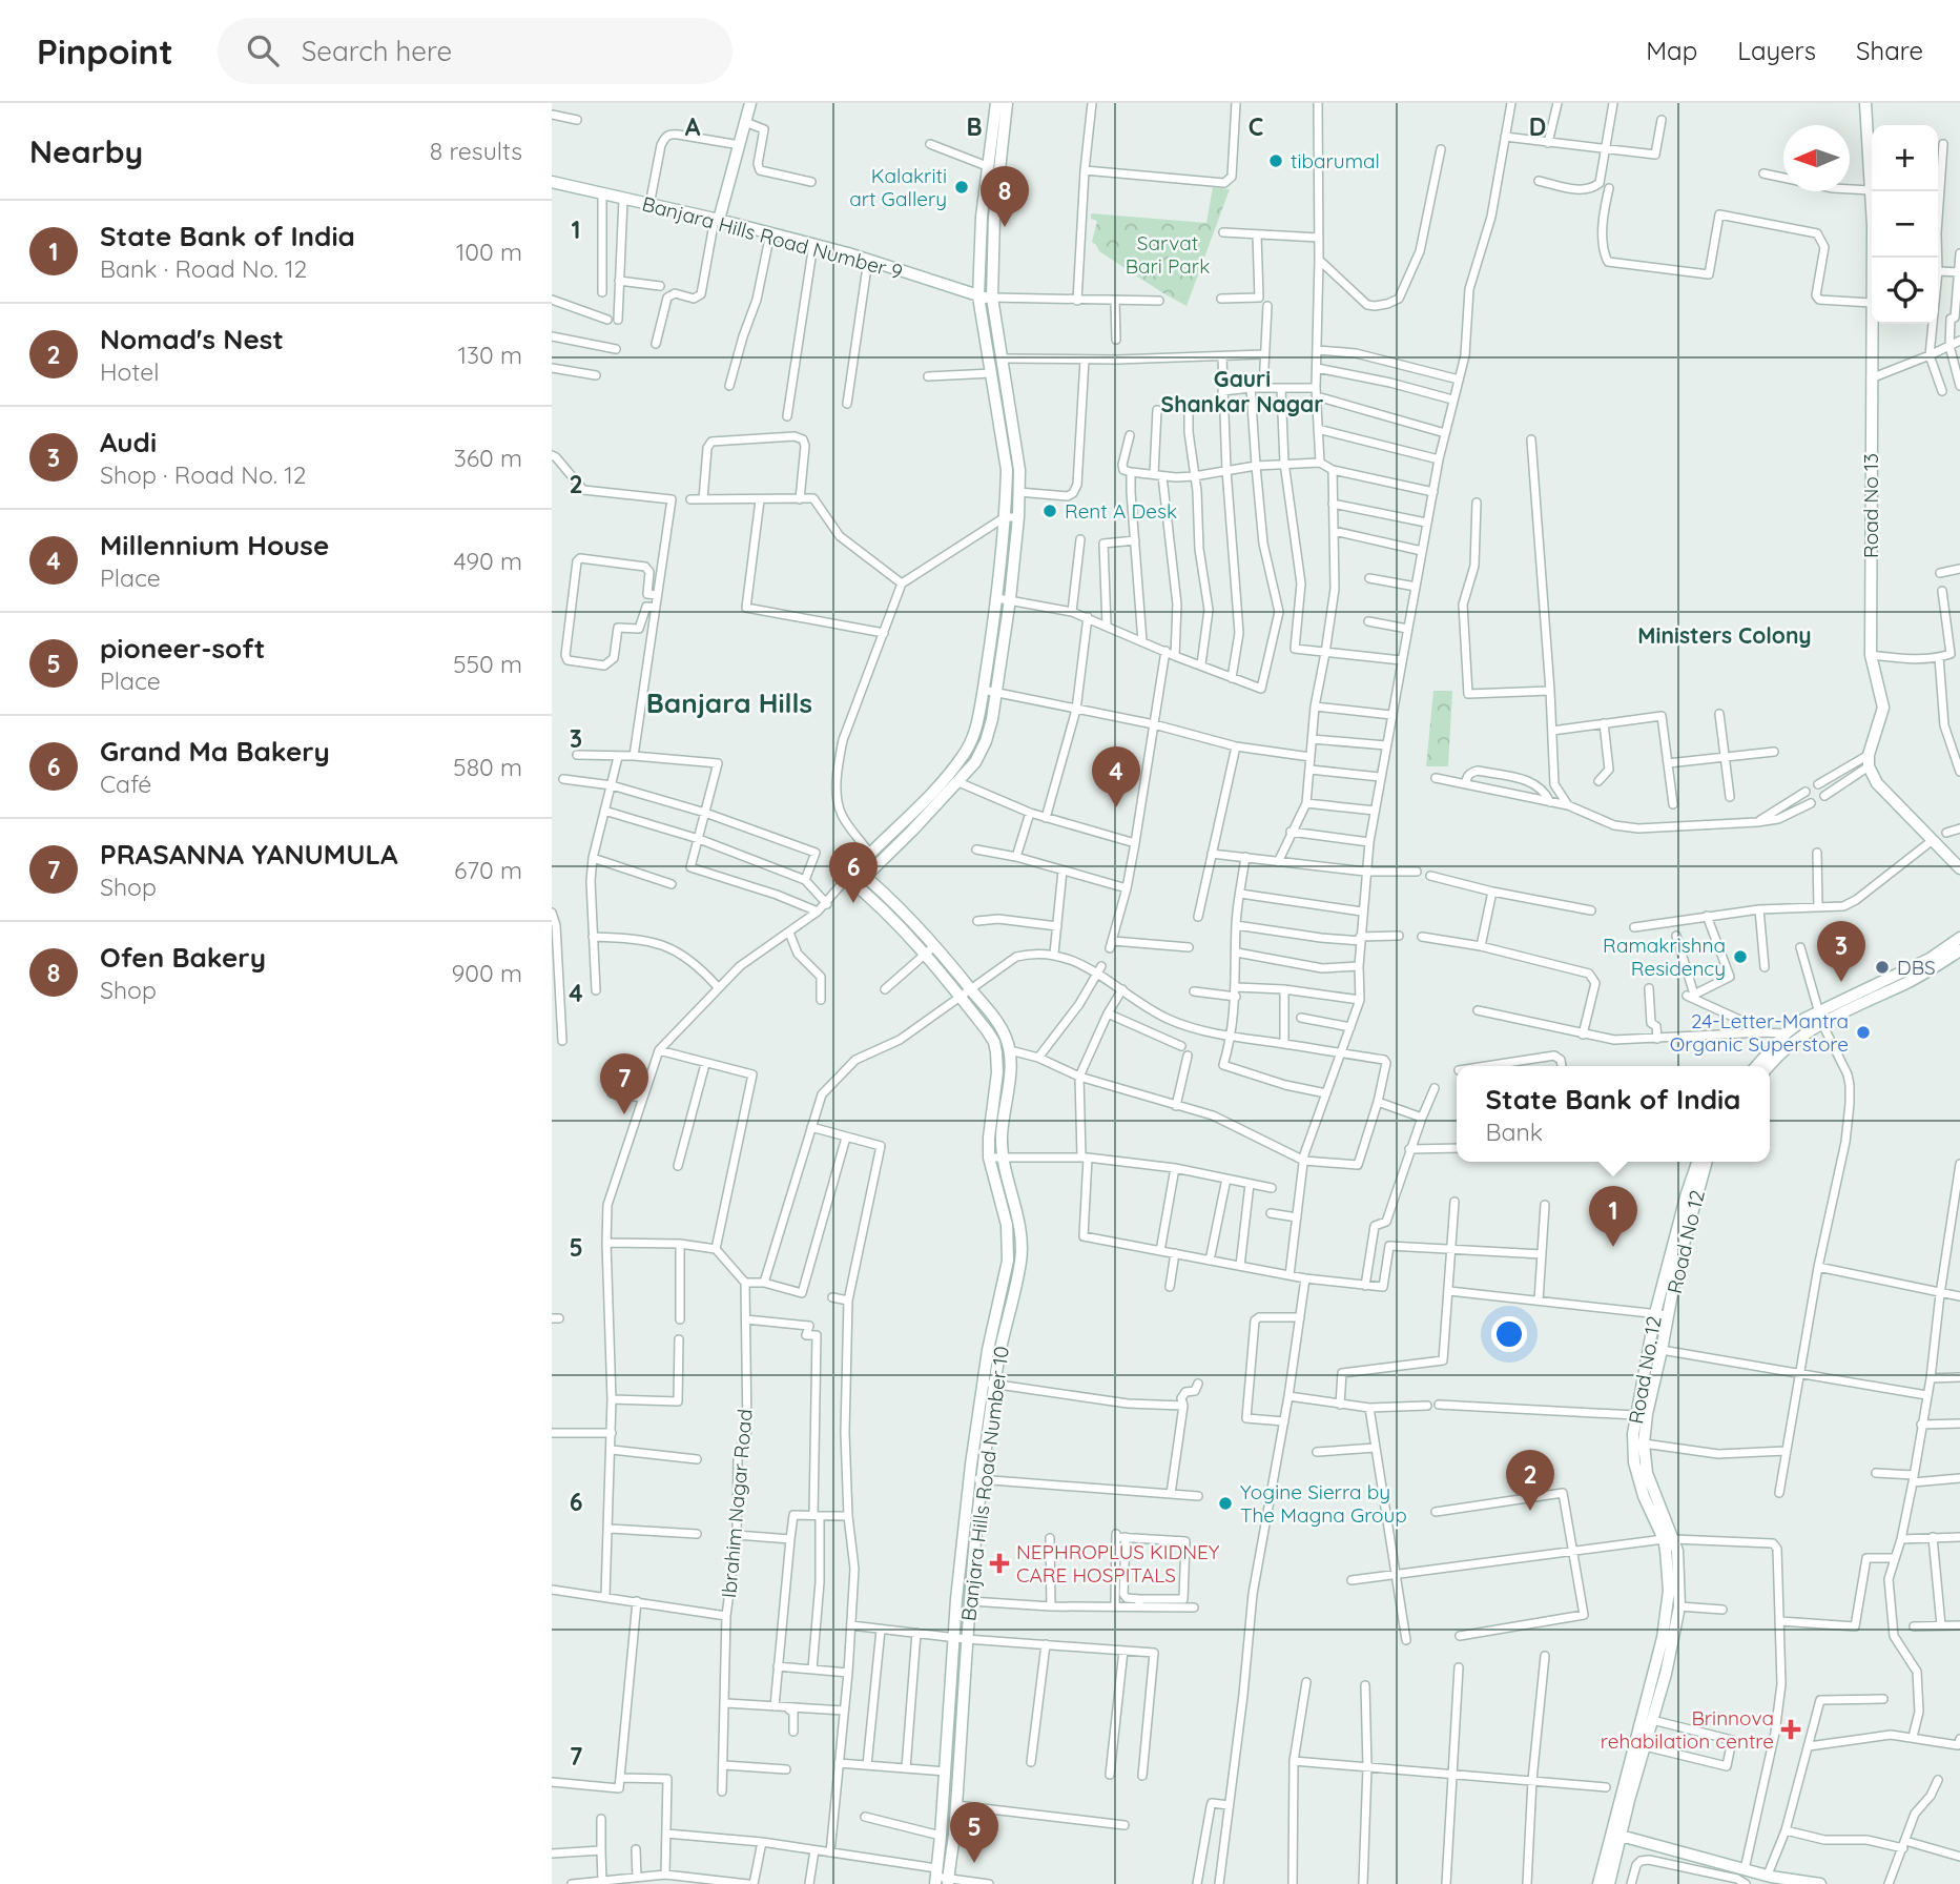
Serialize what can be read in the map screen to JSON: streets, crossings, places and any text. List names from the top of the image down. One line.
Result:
{"streets":{"main road":["Banjara Hills Road Number 9","Road No 13","Road No 12","Road No. 12","Banjara Hills Road Number 10"],"street":["Ibrahim Nagar Road"]},"crossings":[["Road No 12","Road No. 12"]],"districts":["Gauri Shankar Nagar","Ministers Colony","Banjara Hills"],"parks":["Sarvat Bari Park"],"places":{"other":["tibarumal","Kalakriti art Gallery","Rent A Desk","Ramakrishna Residency","DBS","24-Letter-Mantra Organic Superstore","Yogine Sierra by The Magna Group"],"health":["NEPHROPLUS KIDNEY CARE HOSPITALS","Brinnova rehabilation centre"]},"north":"left","page":{"header":"Pinpoint","search":"Search here","nav":["Map","Layers","Share"],"heading":["Nearby","8 results"],"map_buttons":["+","−"],"pins":["8","4","6","3","7","1","2","5"],"list":[{"mark":"1","name":"State Bank of India","note":"Bank · Road No. 12","value":"100 m"},{"mark":"2","name":"Nomad's Nest","note":"Hotel","value":"130 m"},{"mark":"3","name":"Audi","note":"Shop · Road No. 12","value":"360 m"},{"mark":"4","name":"Millennium House","note":"Place","value":"490 m"},{"mark":"5","name":"pioneer-soft","note":"Place","value":"550 m"},{"mark":"6","name":"Grand Ma Bakery","note":"Café","value":"580 m"},{"mark":"7","name":"PRASANNA YANUMULA","note":"Shop","value":"670 m"},{"mark":"8","name":"Ofen Bakery","note":"Shop","value":"900 m"}],"popup":["State Bank of India","Bank"]},"grid":{"columns":["A","B","C","D"],"rows":["1","2","3","4","5","6","7"]}}
